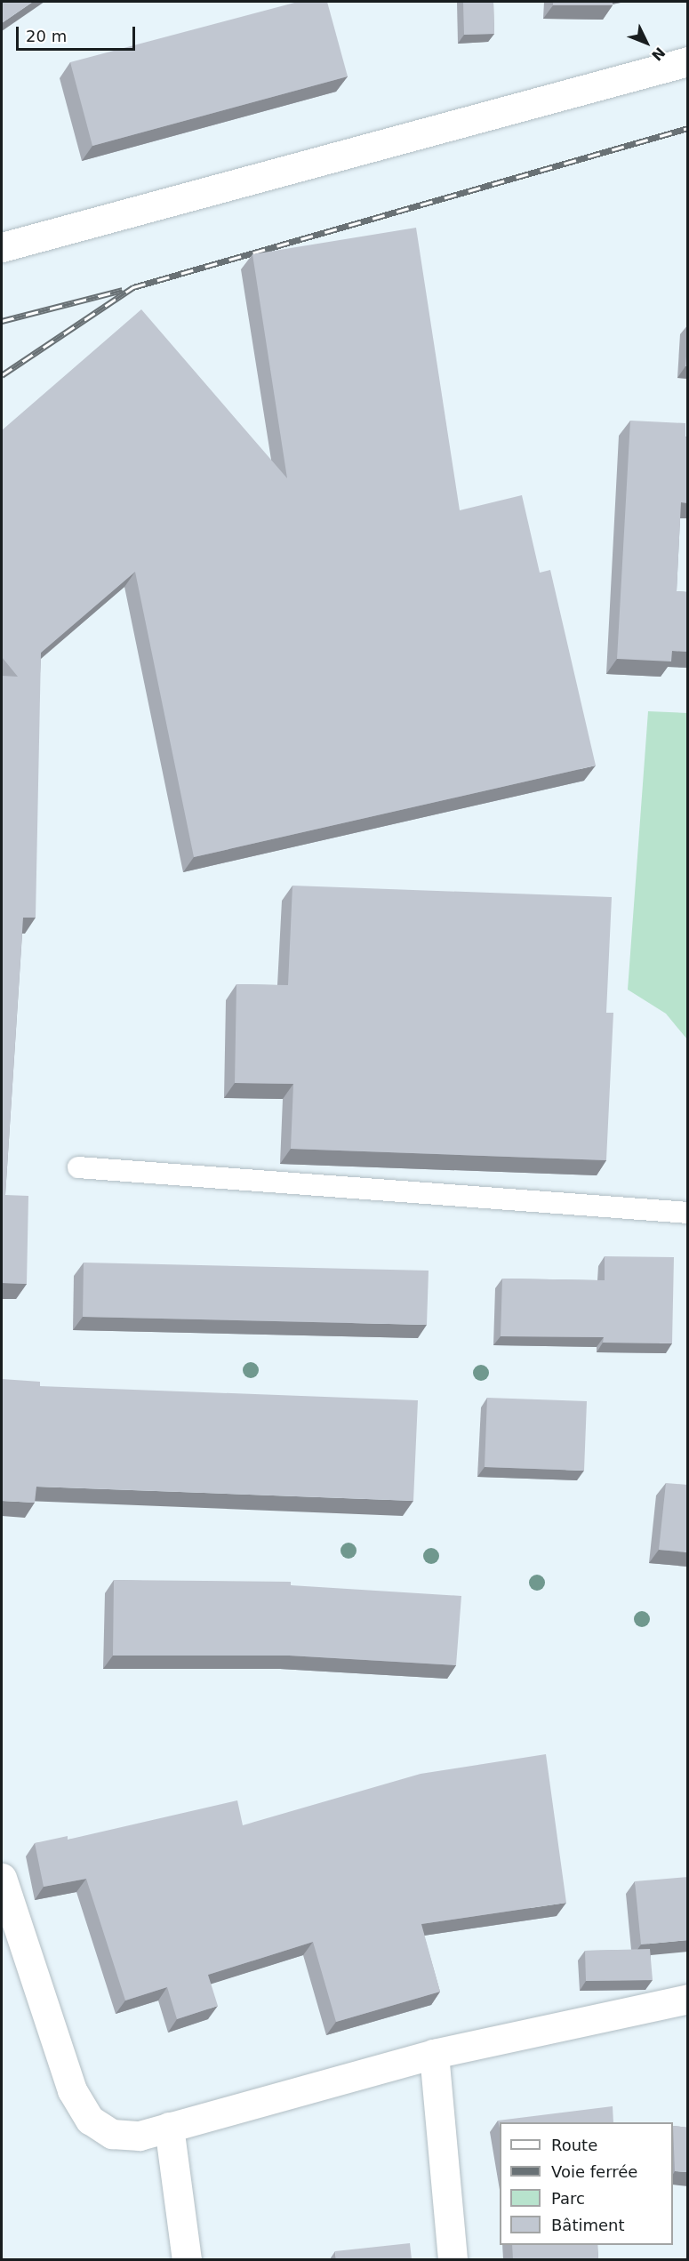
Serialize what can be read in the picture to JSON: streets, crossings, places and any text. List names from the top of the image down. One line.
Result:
{"legend":["Route","Voie ferrée","Parc","Bâtiment"],"scale_bar":"20 m","north":"bottom right"}
